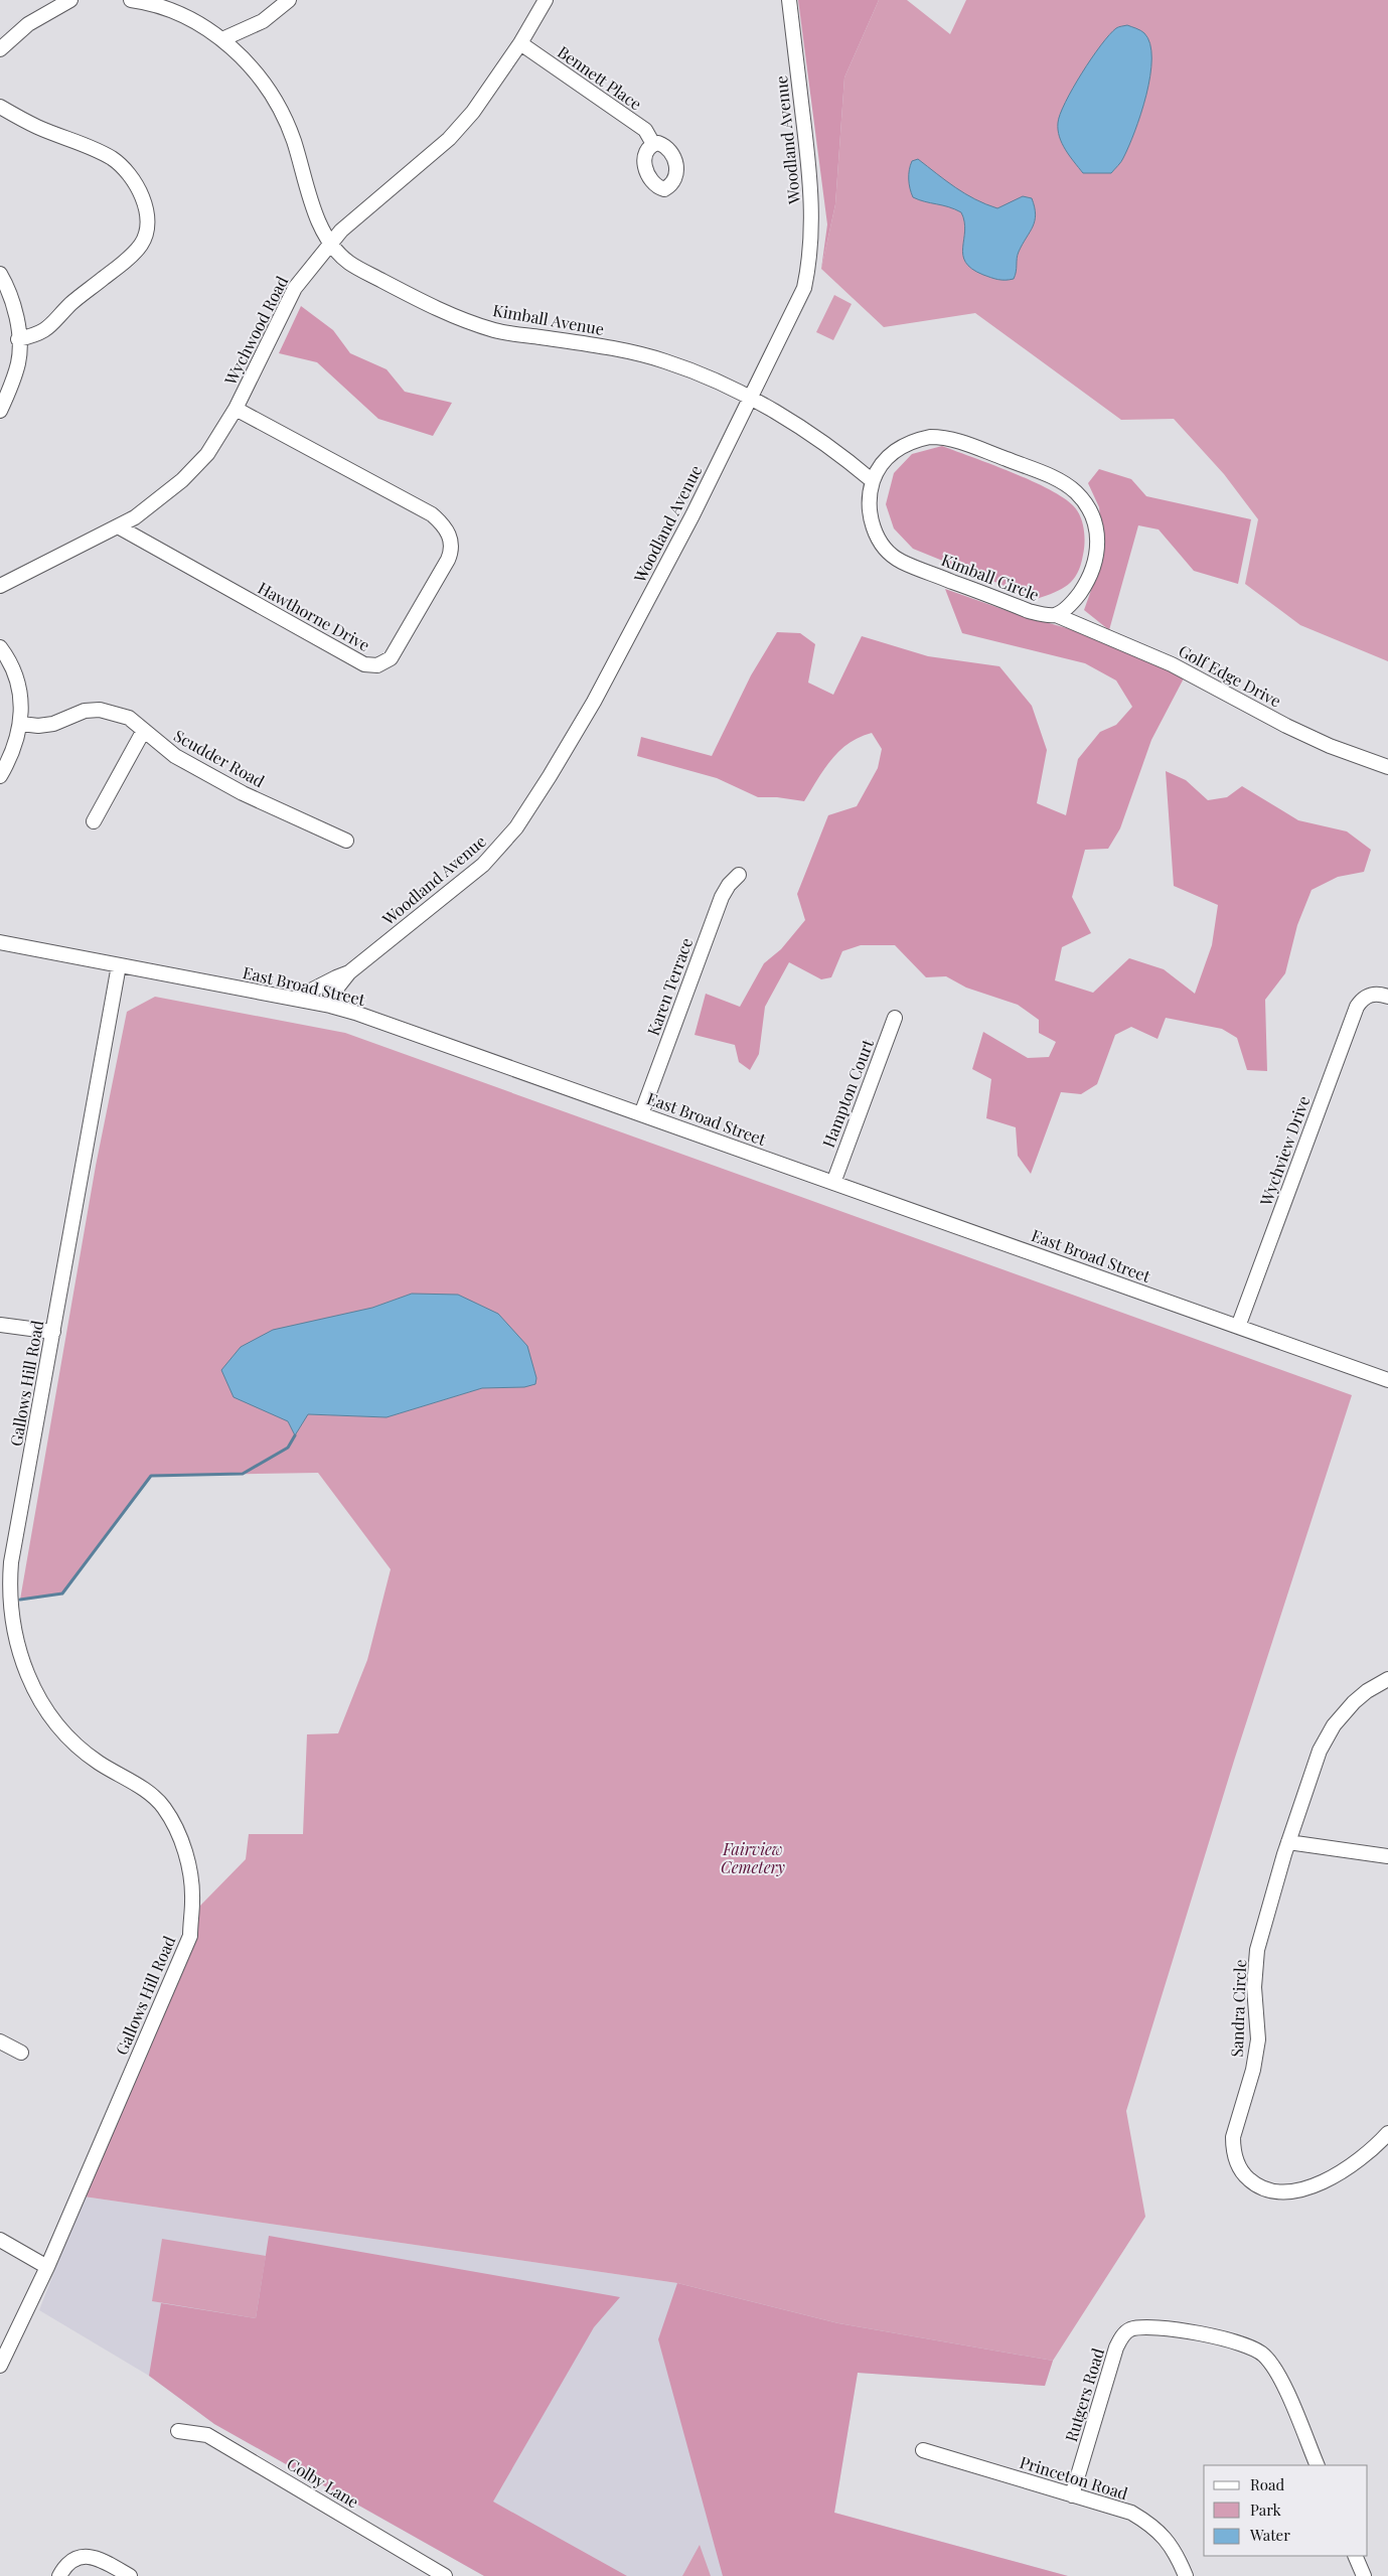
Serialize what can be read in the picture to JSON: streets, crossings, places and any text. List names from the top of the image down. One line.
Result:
{"streets":{"street":["Bennett Place","Woodland Avenue","Kimball Avenue","Wychwood Road","Kimball Circle","Hawthorne Drive","Golf Edge Drive","Scudder Road","East Broad Street","Karen Terrace","Hampton Court","Wychview Drive","Gallows Hill Road","Sandra Circle","Rutgers Road","Princeton Road","Colby Lane"]},"crossings":[["Bennett Place","Wychwood Road"],["Woodland Avenue","Kimball Avenue"],["Woodland Avenue","East Broad Street"],["Kimball Avenue","Wychwood Road"],["Kimball Avenue","Kimball Circle"],["Wychwood Road","Hawthorne Drive"],["Kimball Circle","Golf Edge Drive"],["East Broad Street","Karen Terrace"],["East Broad Street","Hampton Court"],["East Broad Street","Wychview Drive"],["East Broad Street","Gallows Hill Road"],["Rutgers Road","Princeton Road"]],"parks":["Fairview Cemetery"],"legend":["Road","Park","Water"]}
